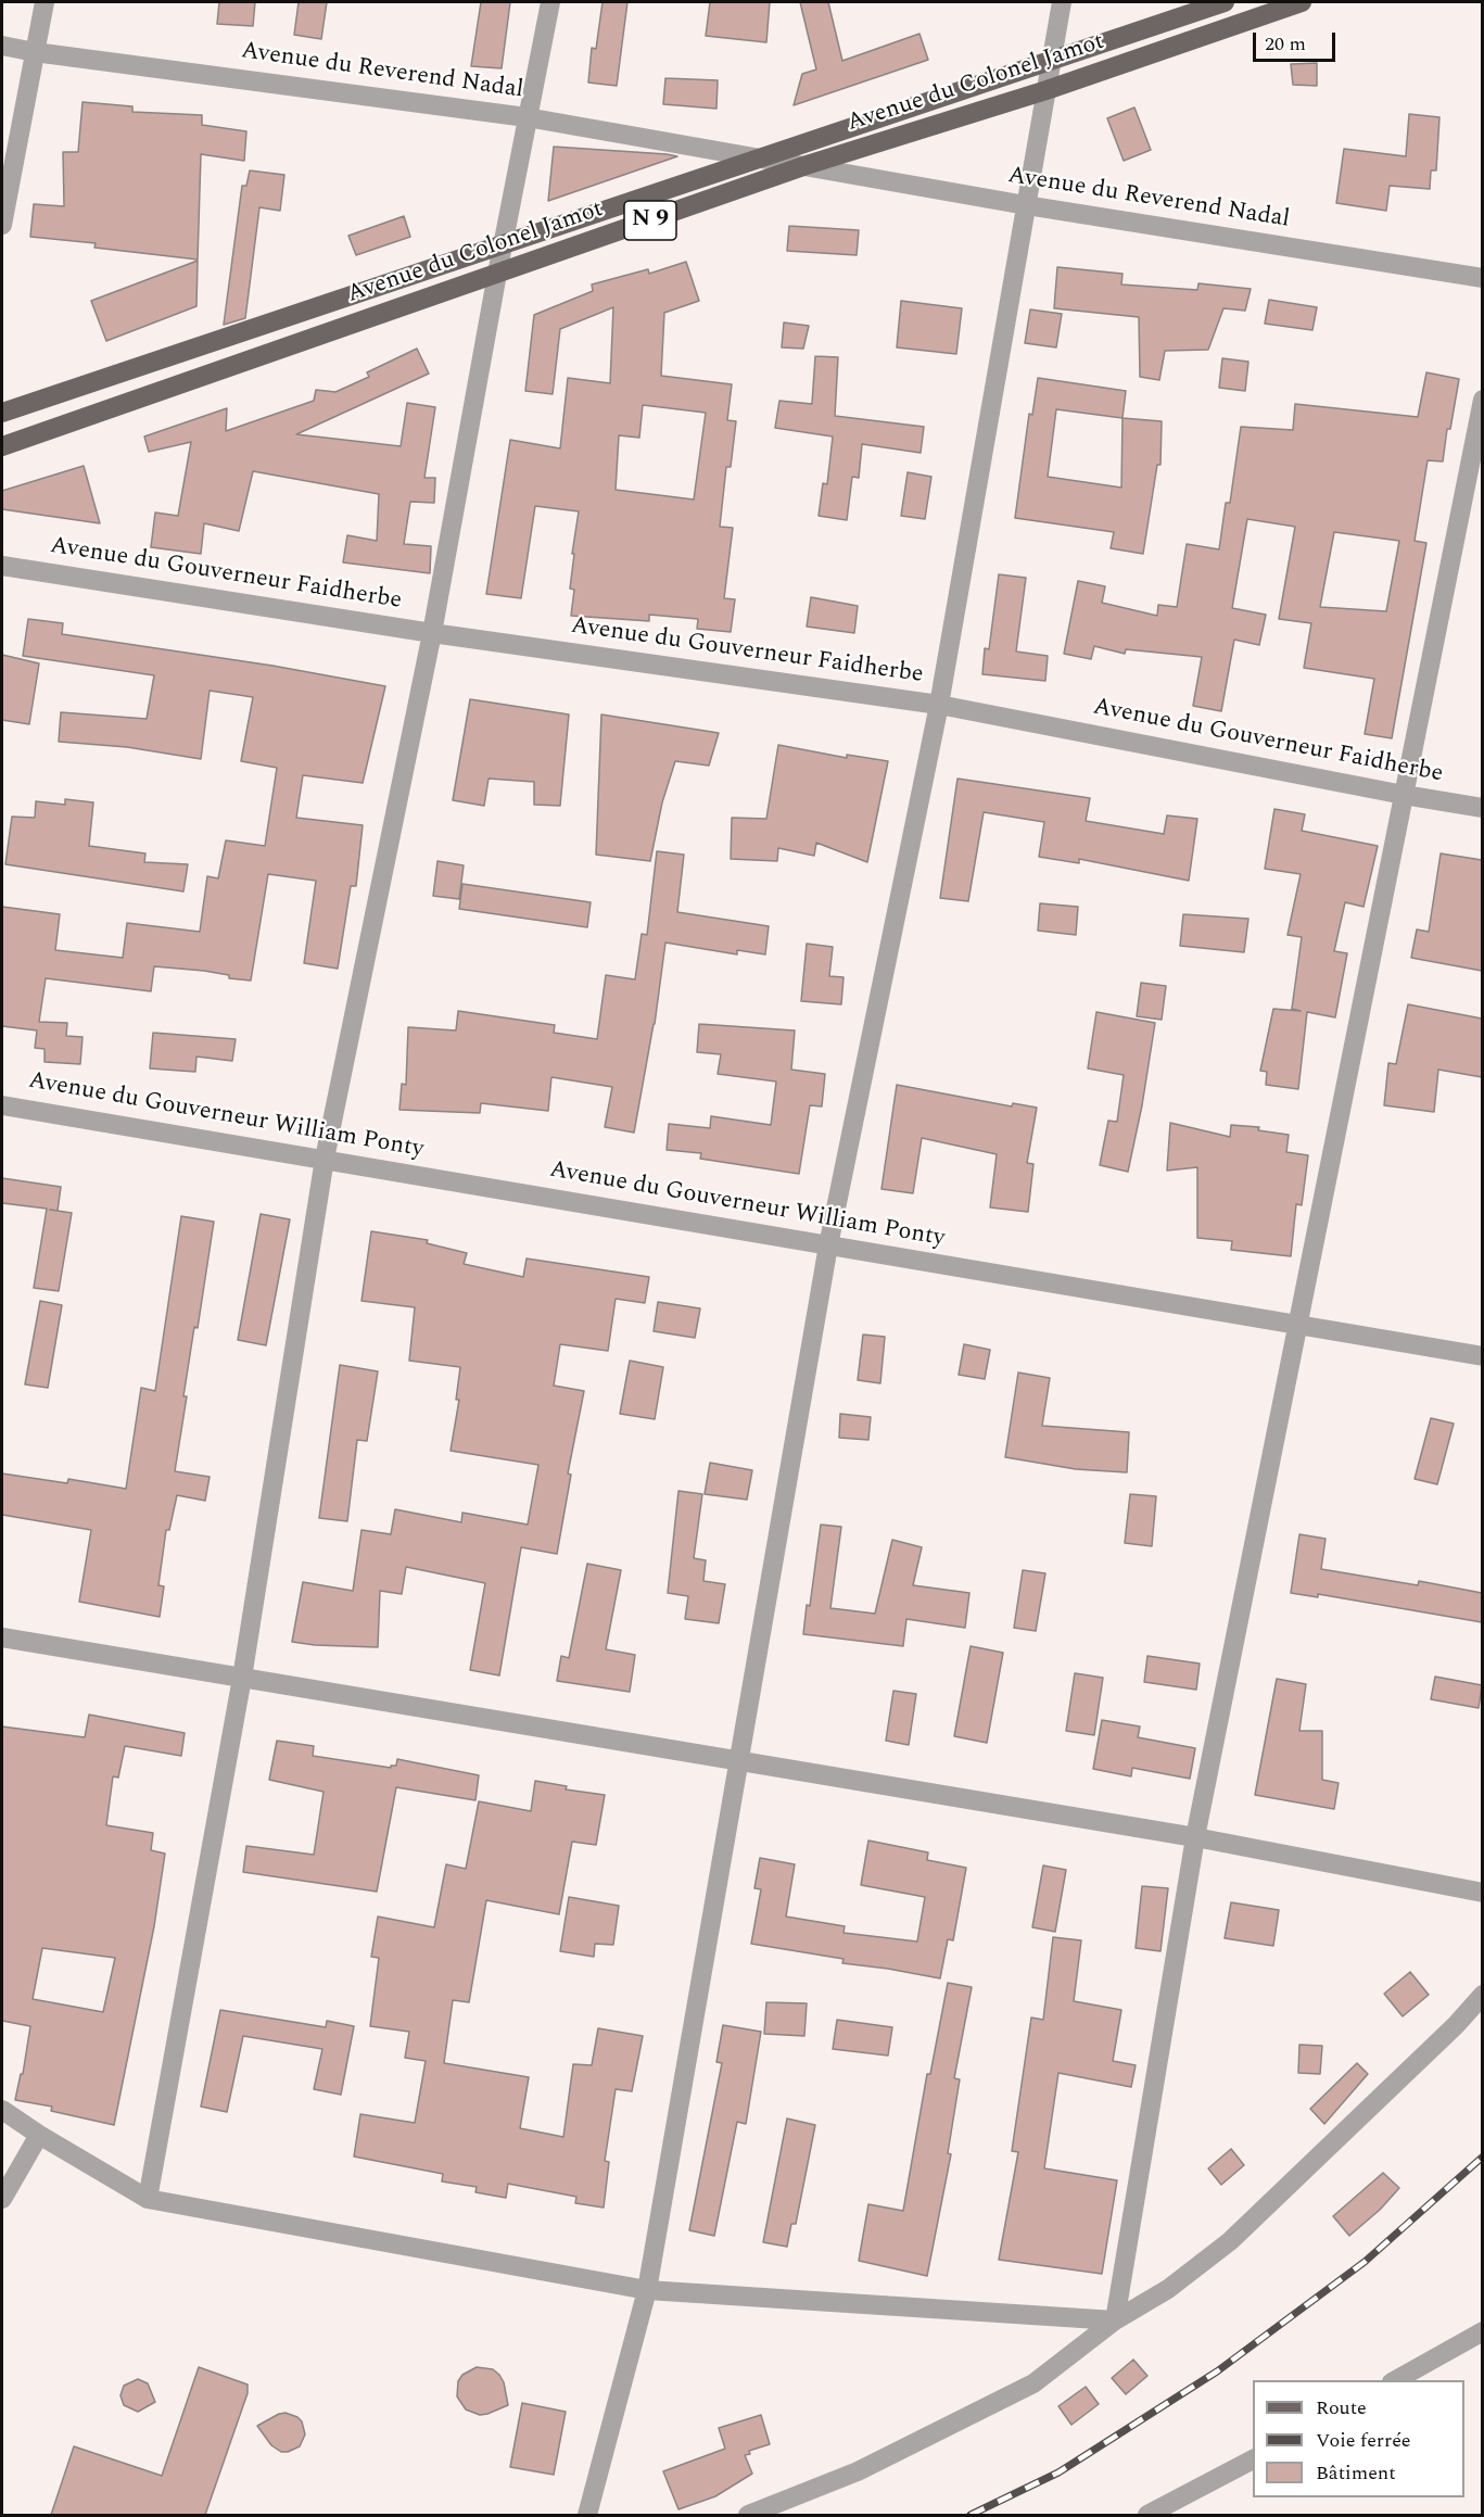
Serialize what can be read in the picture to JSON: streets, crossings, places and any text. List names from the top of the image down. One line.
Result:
{"streets":{"main road":["Avenue du Colonel Jamot","N 9"],"street":["Avenue du Reverend Nadal","Avenue du Gouverneur Faidherbe","Avenue du Gouverneur William Ponty"]},"crossings":[["Avenue du Reverend Nadal","Avenue du Colonel Jamot"]],"legend":["Route","Voie ferrée","Bâtiment"],"scale_bar":"20 m"}
